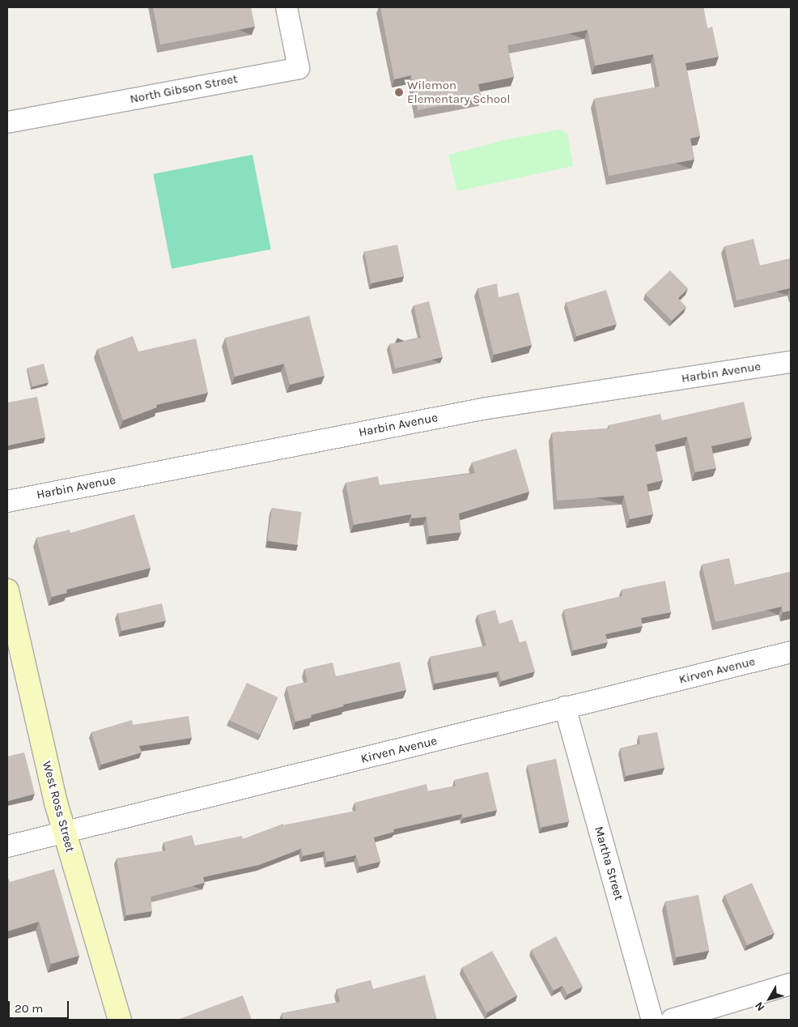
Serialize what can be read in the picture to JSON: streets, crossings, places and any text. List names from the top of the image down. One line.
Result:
{"streets":{"street":["North Gibson Street","Harbin Avenue","Kirven Avenue","West Ross Street","Martha Street"]},"crossings":[["Kirven Avenue","West Ross Street"],["Kirven Avenue","Martha Street"]],"places":["Wilemon Elementary School"],"scale_bar":"20 m","north":"bottom left"}
